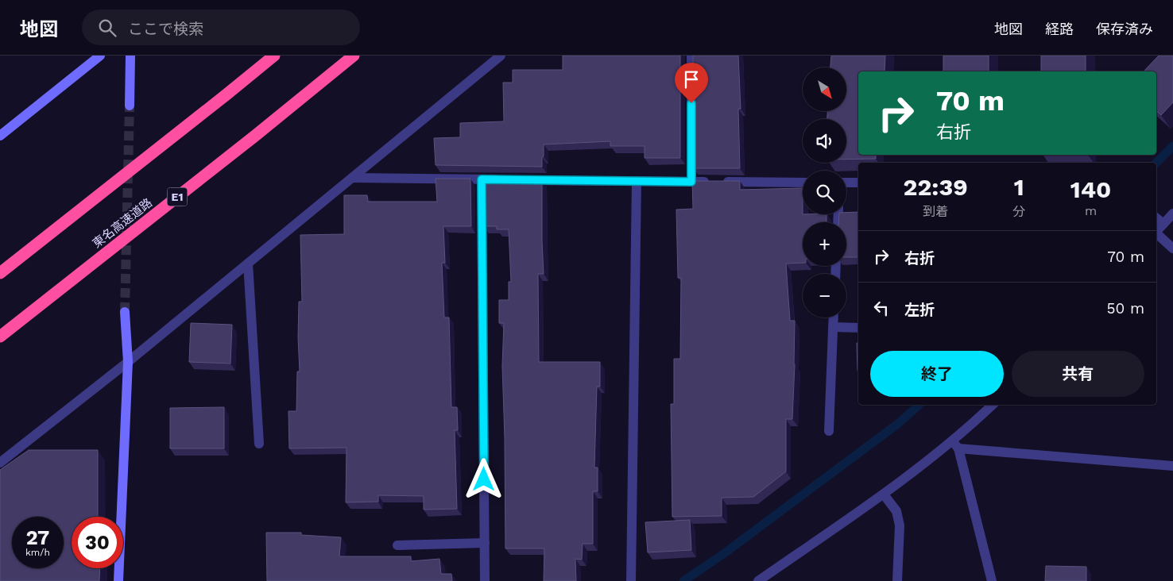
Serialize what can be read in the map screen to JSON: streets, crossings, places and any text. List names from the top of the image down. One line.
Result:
{"streets":{"highway":["E1","東名高速道路"]},"north":"bottom right","page":{"header":"地図","search":"ここで検索","nav":["地図","経路","保存済み"],"map_buttons":["+","−"],"turn":["70 m","右折"],"eta":["22:39","到着","1","分","140","m"],"list":[{"name":"右折","value":"70 m"},{"name":"左折","value":"50 m"}],"buttons":["終了","共有"],"speed":"27 km/h","limit":"30"}}
